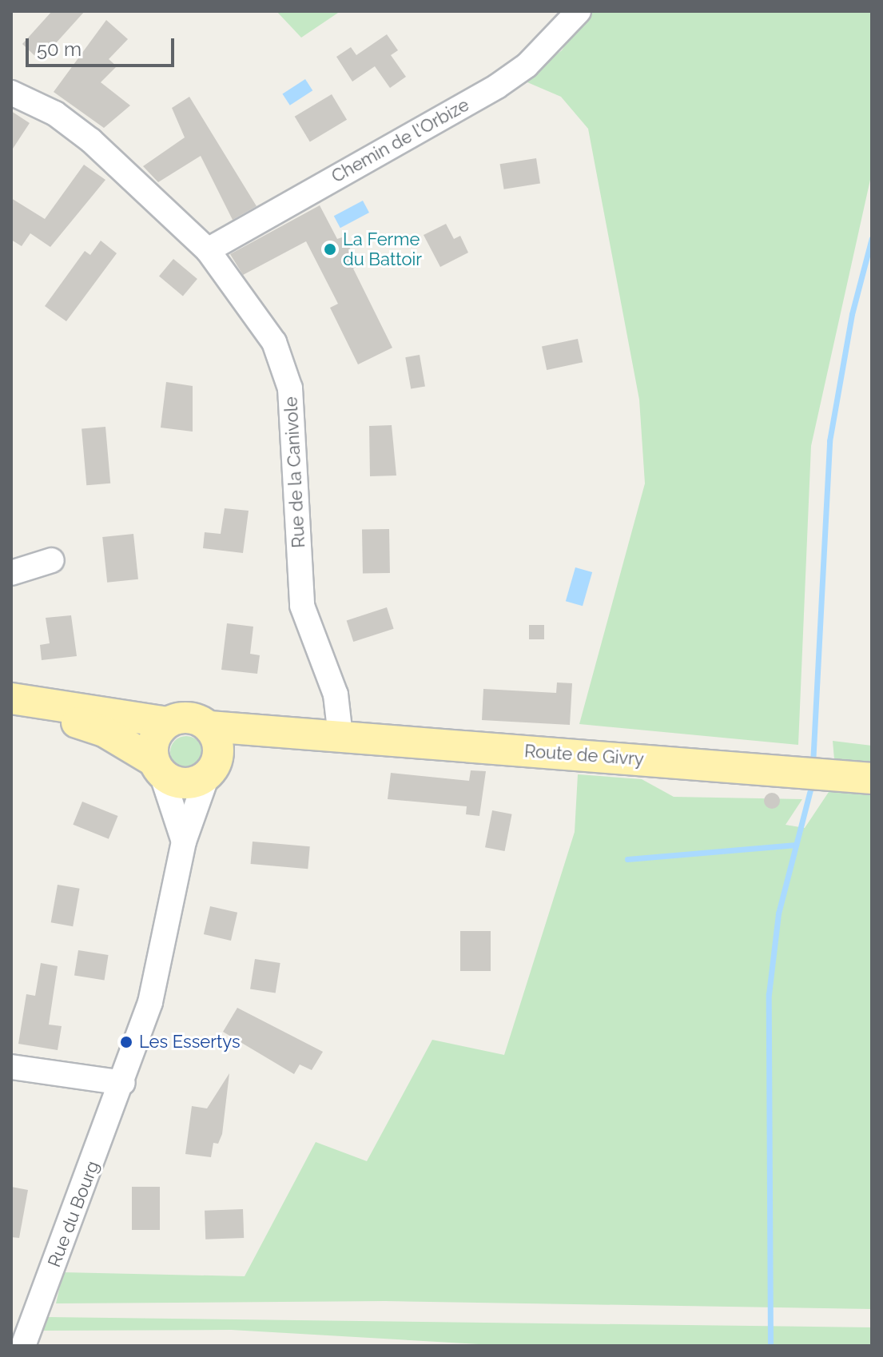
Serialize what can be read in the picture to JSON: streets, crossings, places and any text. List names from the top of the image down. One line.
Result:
{"streets":{"main road":["Route de Givry"],"street":["Chemin de l'Orbize","Rue de la Canivole","Rue du Bourg"]},"crossings":[["Chemin de l'Orbize","Rue de la Canivole"],["Rue de la Canivole","Route de Givry"],["Route de Givry","Rue du Bourg"]],"places":["La Ferme du Battoir","Les Essertys"],"scale_bar":"50 m"}
